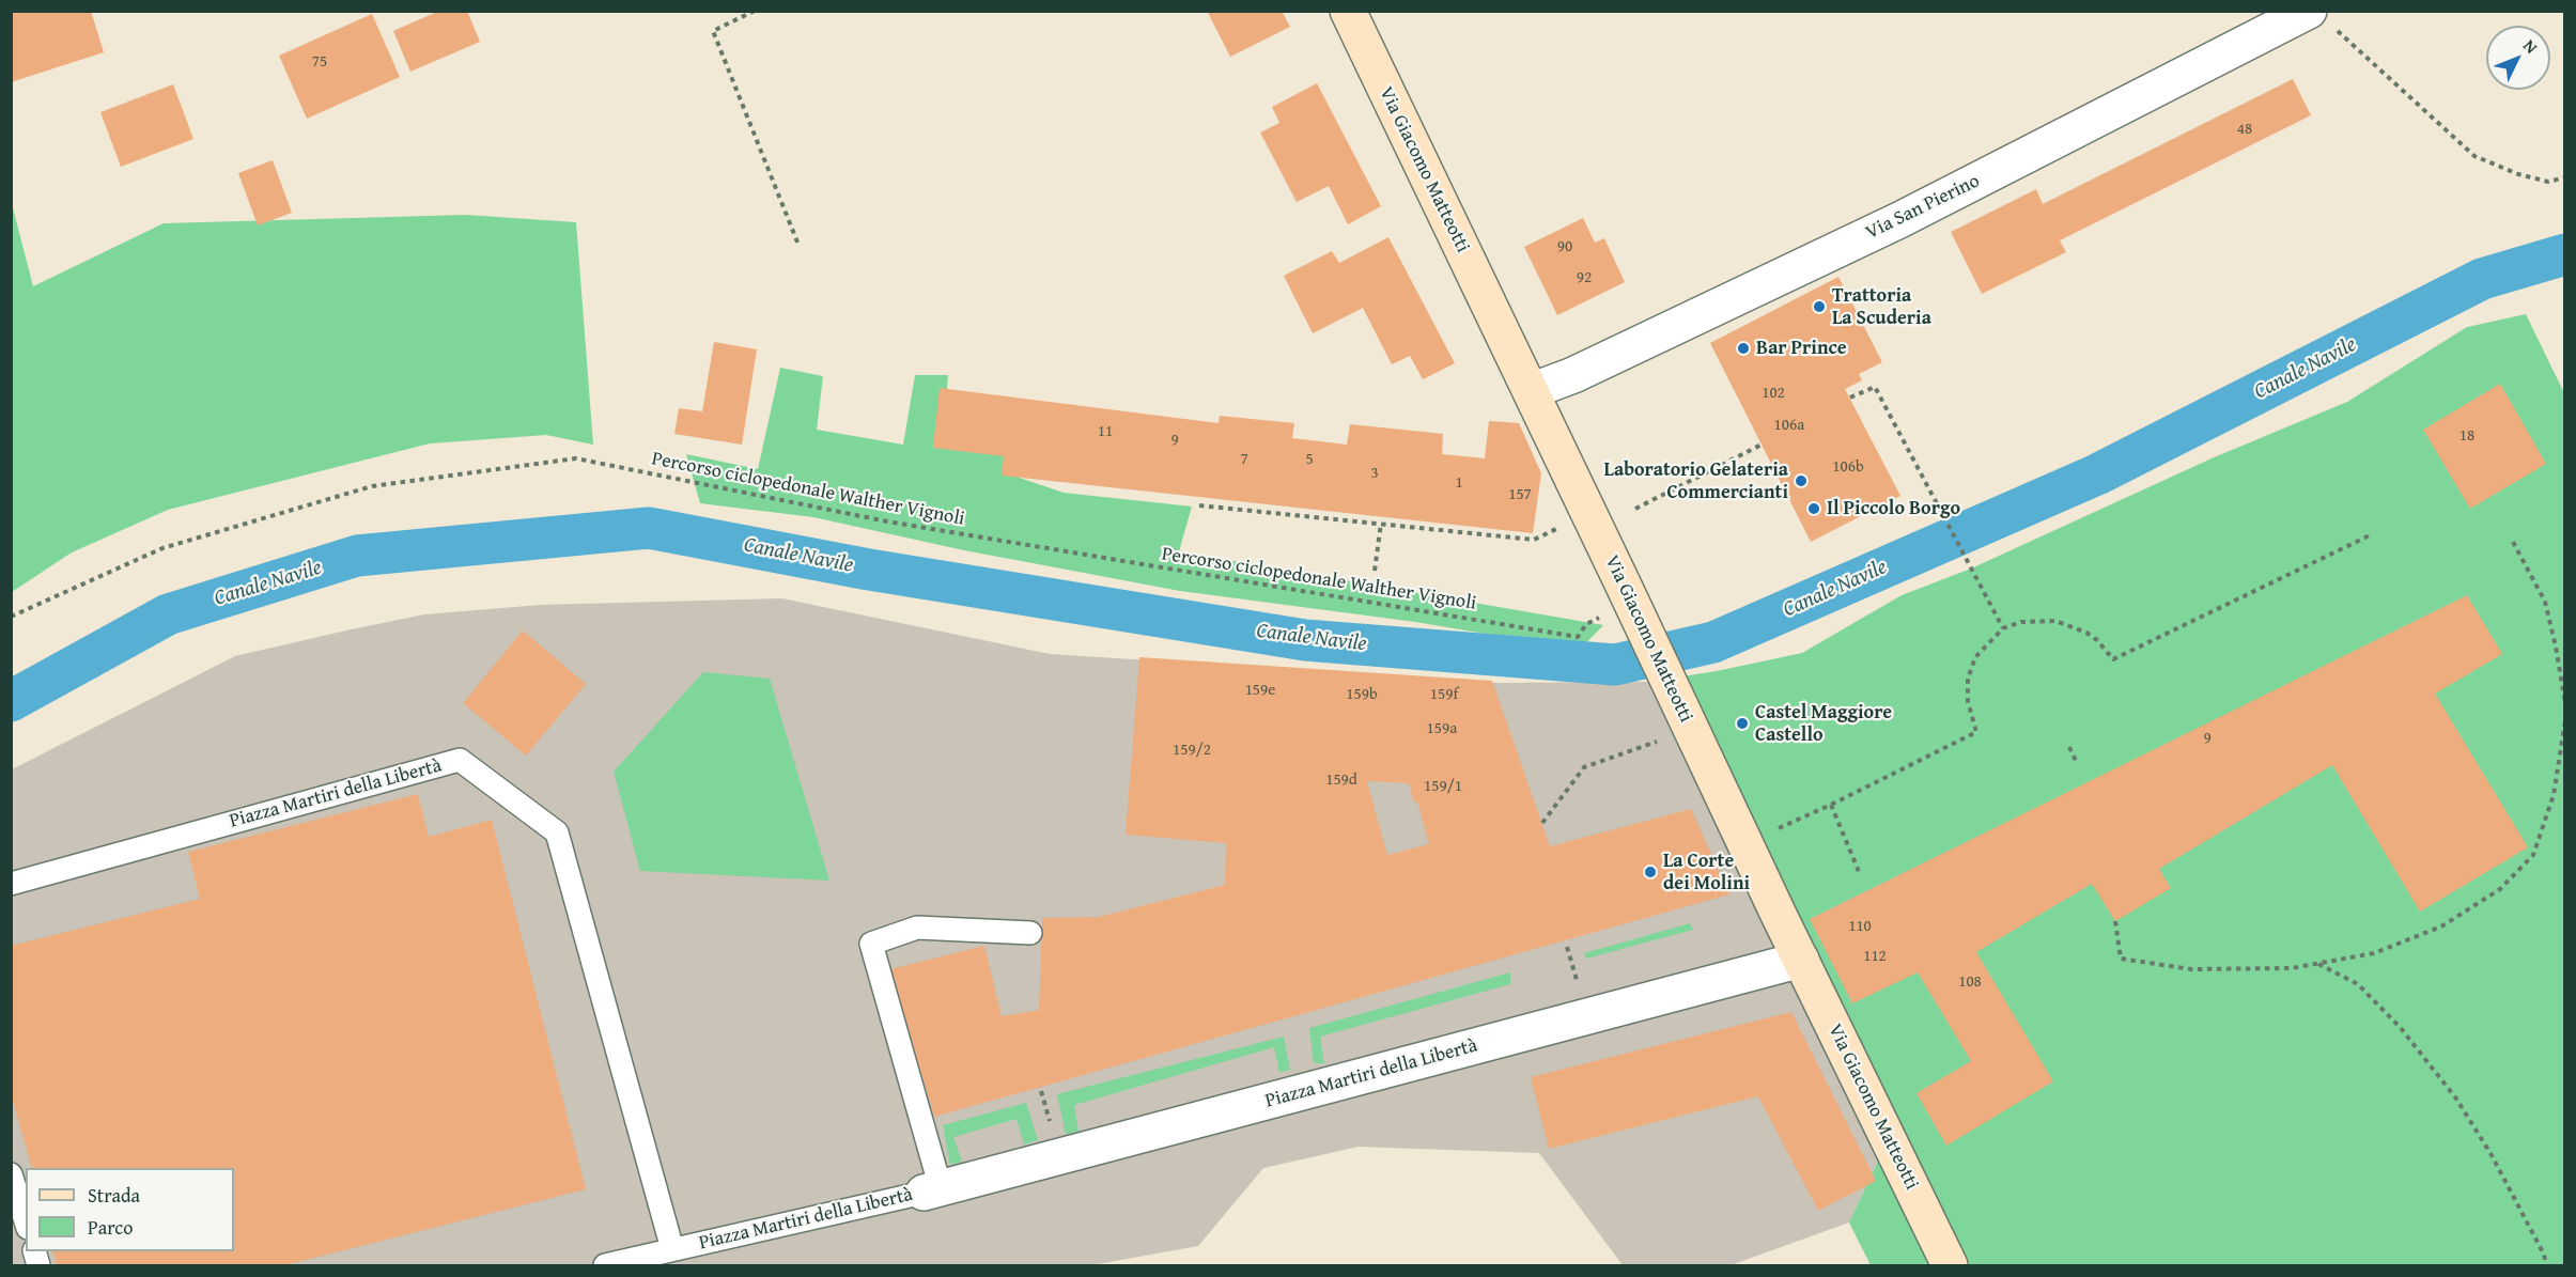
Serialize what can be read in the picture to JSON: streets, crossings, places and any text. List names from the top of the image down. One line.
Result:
{"streets":{"street":["Via Giacomo Matteotti","Via San Pierino","Piazza Martiri della Libertà"],"path":["Percorso ciclopedonale Walther Vignoli"]},"crossings":[["Via Giacomo Matteotti","Via San Pierino"],["Via Giacomo Matteotti","Percorso ciclopedonale Walther Vignoli"],["Via Giacomo Matteotti","Piazza Martiri della Libertà"]],"water":["Canale Navile"],"places":["Trattoria La Scuderia","Bar Prince","Laboratorio Gelateria Commercianti","Il Piccolo Borgo","Castel Maggiore Castello","La Corte dei Molini"],"house_numbers":["75","48","90","92","102","106a","11","18","9","7","5","106b","3","1","157","159e","159b","159f","159a","9","159/2","159d","159/1","110","112","108"],"legend":["Strada","Parco"],"north":"top right"}
